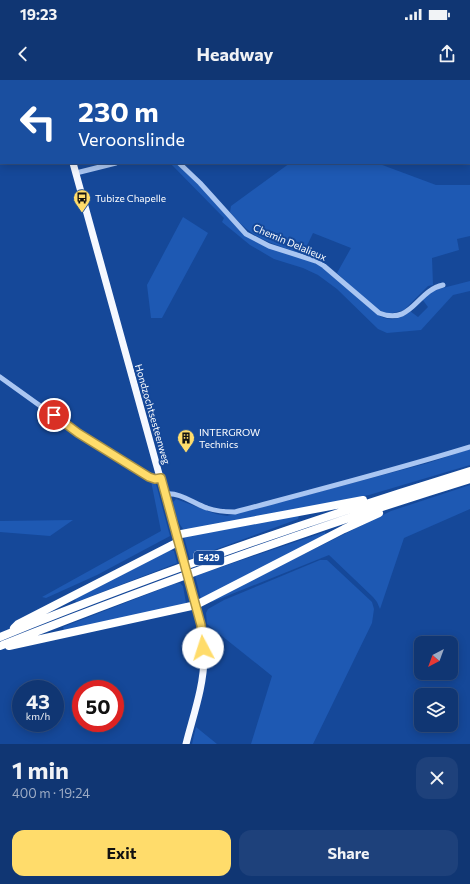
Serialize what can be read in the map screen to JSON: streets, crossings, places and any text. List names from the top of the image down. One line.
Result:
{"streets":{"highway":["E429"],"main road":["Hondzochtsesteenweg"],"street":["Chemin Delalieux"]},"places":{"bus stop":["Tubize Chapelle"],"building":["INTERGROW Technics"]},"north":"bottom left","page":{"status":"19:23","header":"Headway","turn":["230 m","Veroonslinde"],"speed":"43 km/h","limit":"50","heading":["1 min","400 m · 19:24"],"buttons":["Exit","Share"]}}
